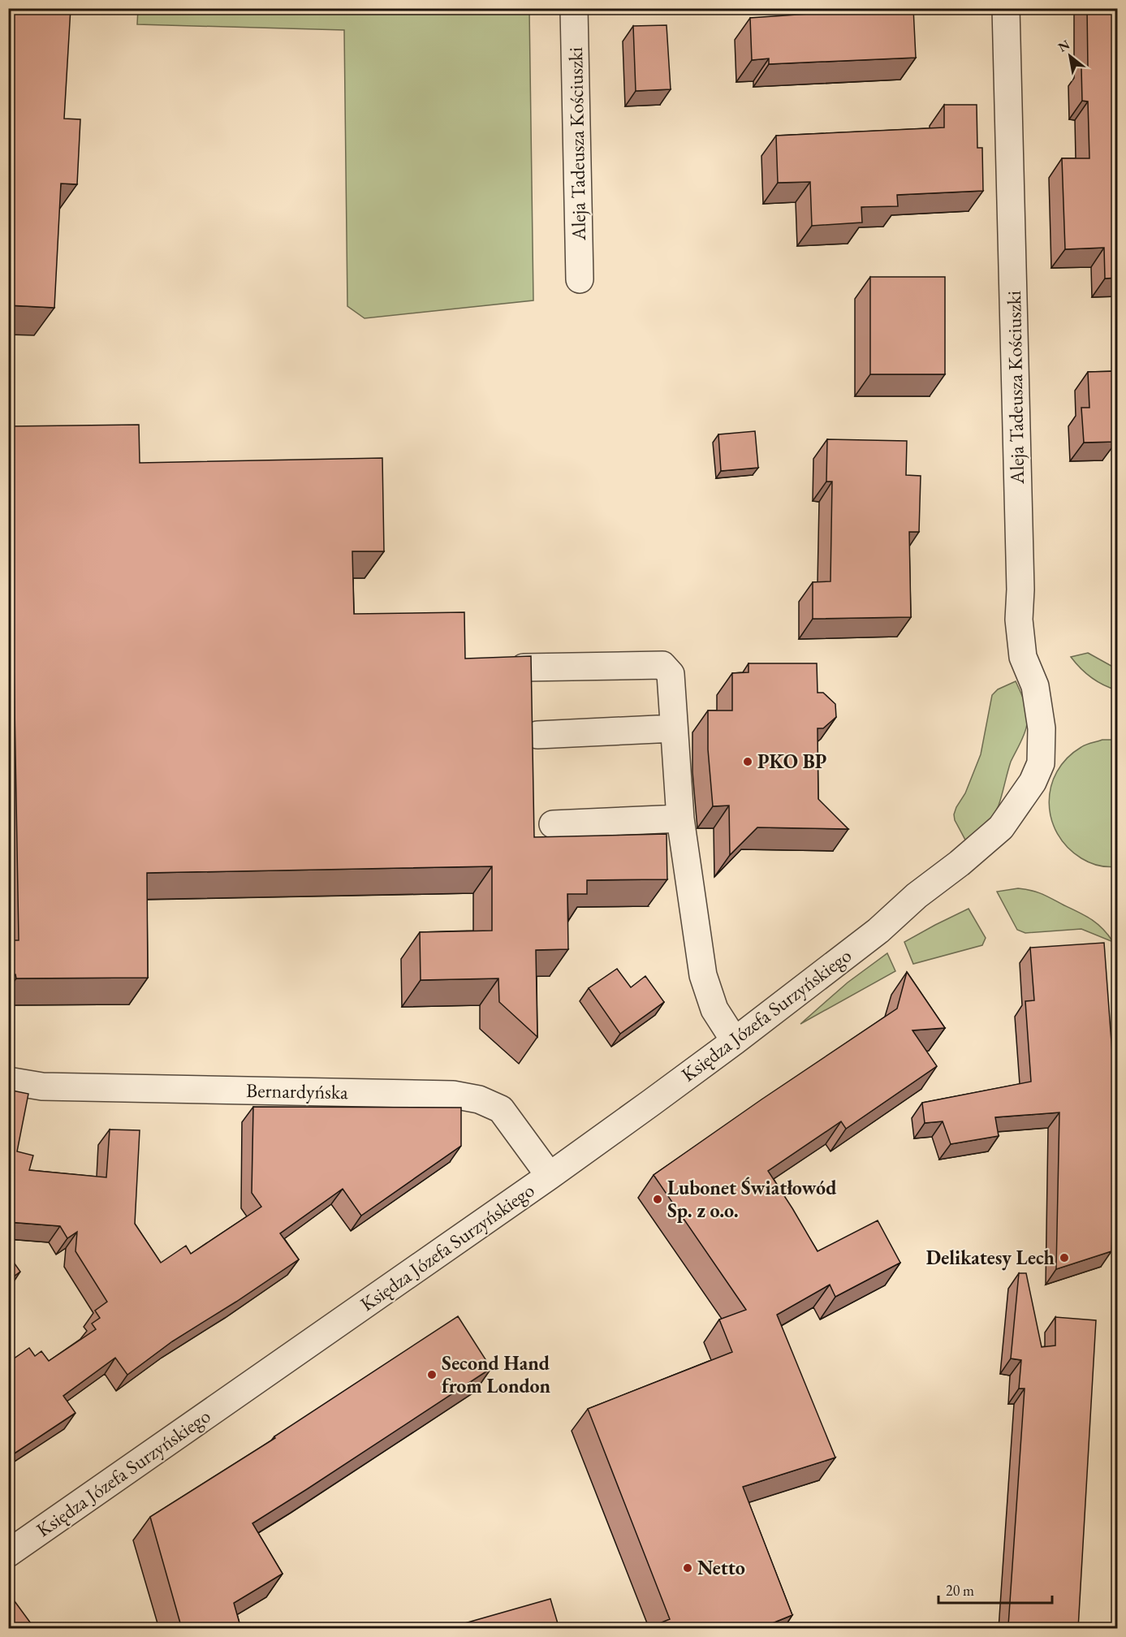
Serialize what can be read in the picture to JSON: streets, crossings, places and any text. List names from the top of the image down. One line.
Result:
{"streets":{"street":["Aleja Tadeusza Kościuszki","Księdza Józefa Surzyńskiego","Bernardyńska"]},"crossings":[["Aleja Tadeusza Kościuszki","Księdza Józefa Surzyńskiego"],["Księdza Józefa Surzyńskiego","Bernardyńska"]],"places":["PKO BP","Lubonet Światłowód Sp. z o.o.","Delikatesy Lech","Second Hand from London","Netto"],"scale_bar":"20 m","north":"top left"}
